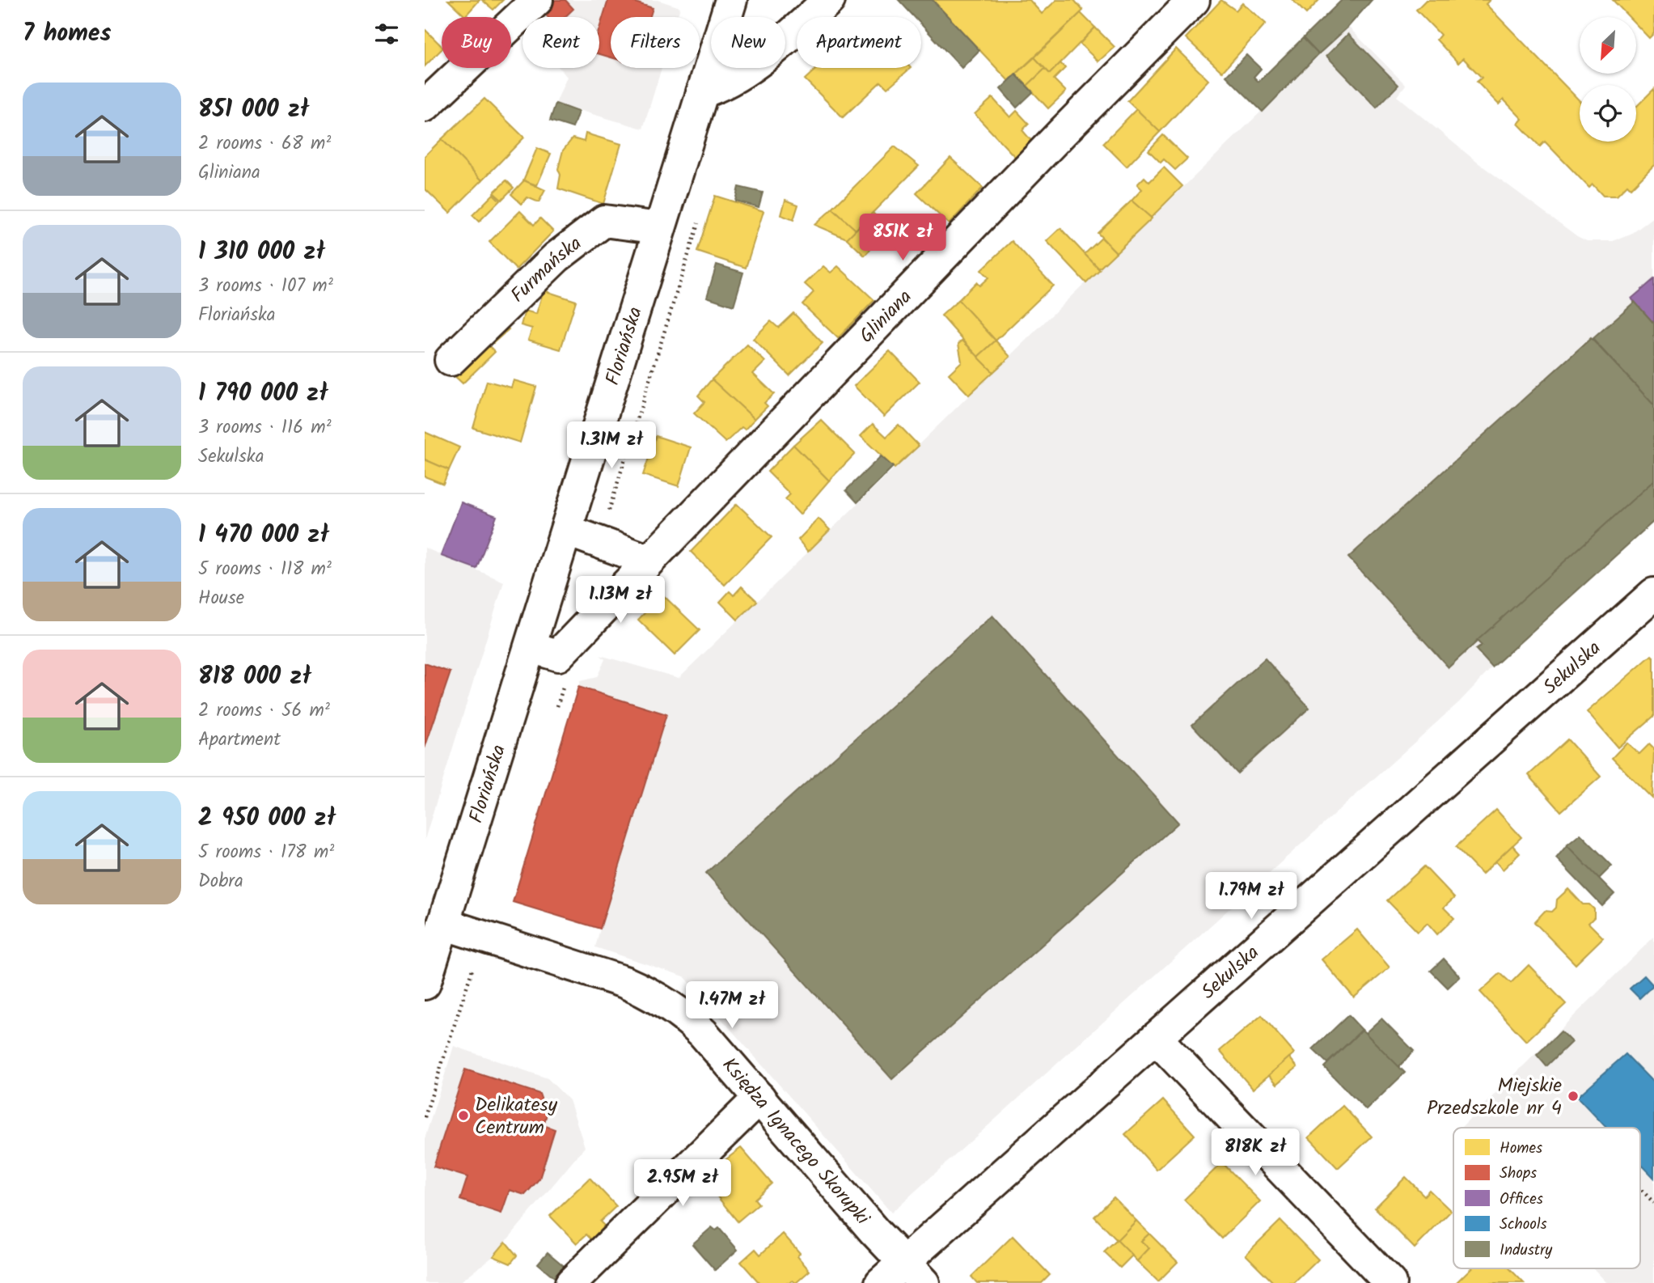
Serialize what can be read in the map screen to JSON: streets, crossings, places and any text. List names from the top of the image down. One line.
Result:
{"streets":{"street":["Furmańska","Gliniana","Floriańska","Sekulska","Księdza Ignacego Skorupki"]},"crossings":[["Furmańska","Floriańska"],["Gliniana","Floriańska"],["Floriańska","Księdza Ignacego Skorupki"],["Sekulska","Księdza Ignacego Skorupki"]],"places":["Miejskie Przedszkole nr 4","Delikatesy Centrum"],"legend":["Homes","Shops","Offices","Schools","Industry"],"north":"bottom left","page":{"heading":"7 homes","chip":["Buy","Rent","Filters","New","Apartment"],"list":[{"name":"851 000 zł","note":"2 rooms · 68 m² · Gliniana"},{"name":"1 310 000 zł","note":"3 rooms · 107 m² · Floriańska"},{"name":"1 790 000 zł","note":"3 rooms · 116 m² · Sekulska"},{"name":"1 470 000 zł","note":"5 rooms · 118 m² · House"},{"name":"818 000 zł","note":"2 rooms · 56 m² · Apartment"},{"name":"2 950 000 zł","note":"5 rooms · 178 m² · Dobra"}],"price":["851K zł","1.31M zł","1.13M zł","1.79M zł","1.47M zł","818K zł","2.95M zł"]}}
